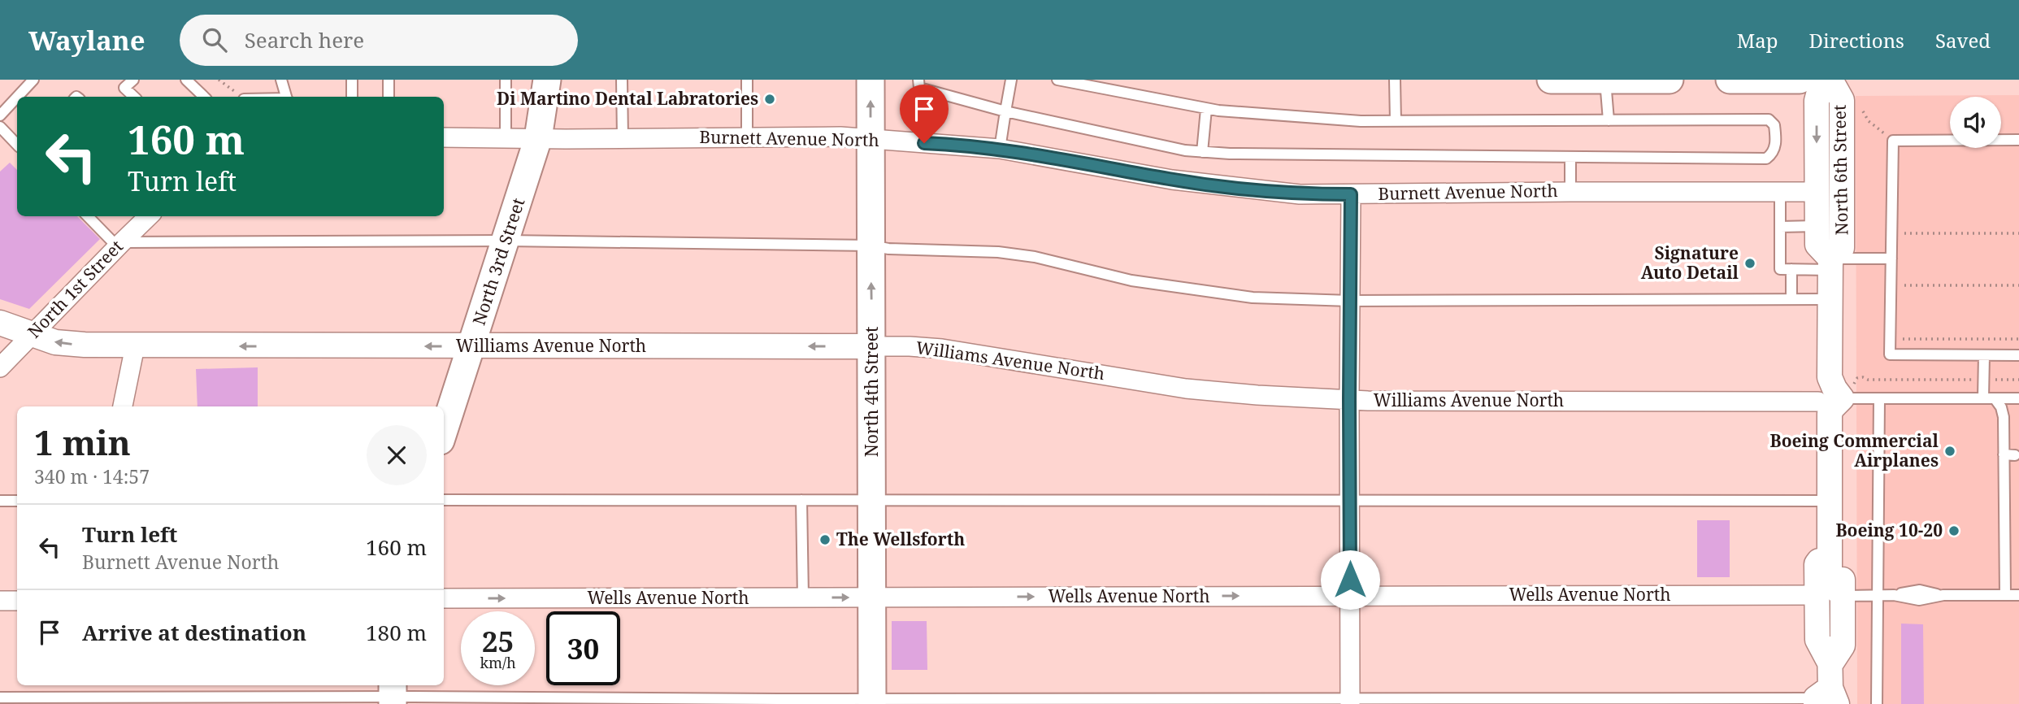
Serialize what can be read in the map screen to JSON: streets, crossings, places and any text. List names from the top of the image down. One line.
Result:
{"streets":{"main road":["North 3rd Street","North 4th Street"],"street":["Burnett Avenue North","North 6th Street","North 1st Street","Williams Avenue North","Wells Avenue North"]},"crossings":[["Burnett Avenue North","North 6th Street"],["Burnett Avenue North","North 3rd Street"],["Burnett Avenue North","North 4th Street"],["North 6th Street","Williams Avenue North"],["North 6th Street","Wells Avenue North"],["North 3rd Street","Williams Avenue North"],["North 1st Street","Williams Avenue North"],["Williams Avenue North","North 4th Street"],["North 4th Street","Wells Avenue North"]],"one_way":["Williams Avenue North","Wells Avenue North"],"places":["Di Martino Dental Labratories","Signature Auto Detail","Boeing Commercial Airplanes","Boeing 10-20","The Wellsforth"],"page":{"header":"Waylane","search":"Search here","nav":["Map","Directions","Saved"],"turn":["160 m","Turn left"],"heading":["1 min","340 m · 14:57"],"list":[{"name":"Turn left","note":"Burnett Avenue North","value":"160 m"},{"name":"Arrive at destination","value":"180 m"}],"speed":"25 km/h","limit":"30"}}
